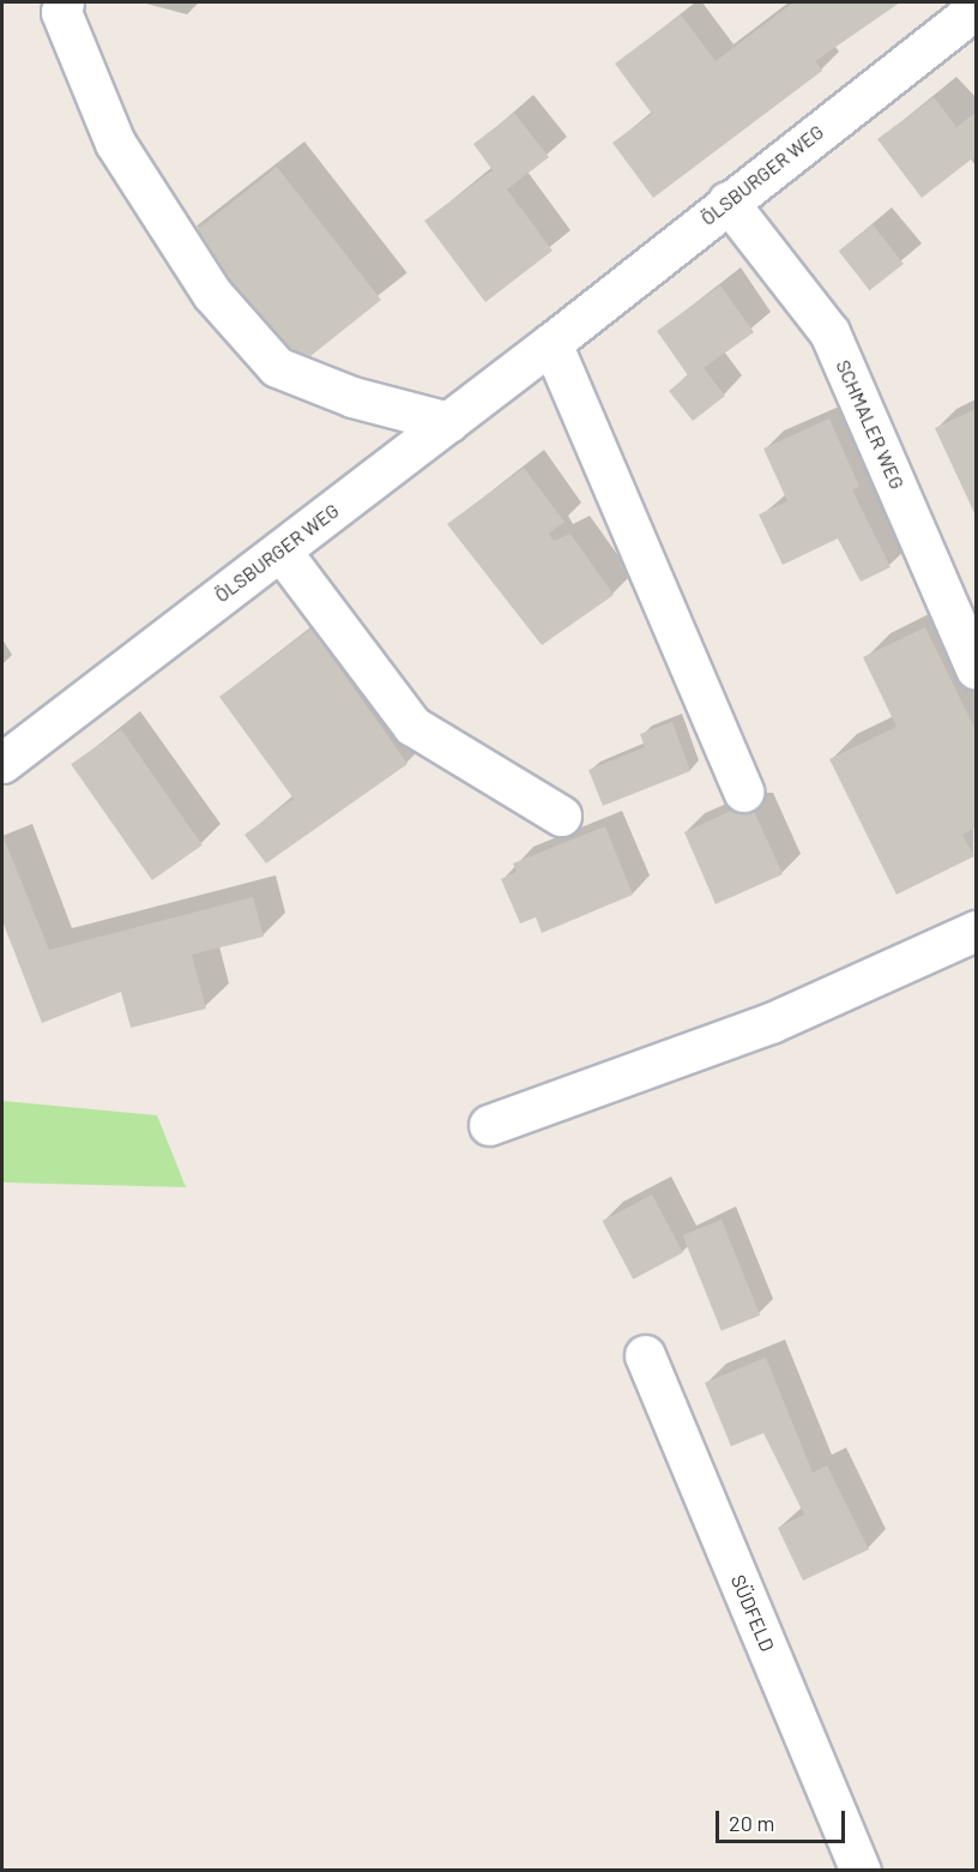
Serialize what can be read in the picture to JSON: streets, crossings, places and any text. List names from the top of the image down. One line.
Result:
{"streets":{"street":["ÖLSBURGER WEG","SCHMALER WEG","SÜDFELD"]},"crossings":[["ÖLSBURGER WEG","SCHMALER WEG"]],"scale_bar":"20 m"}
